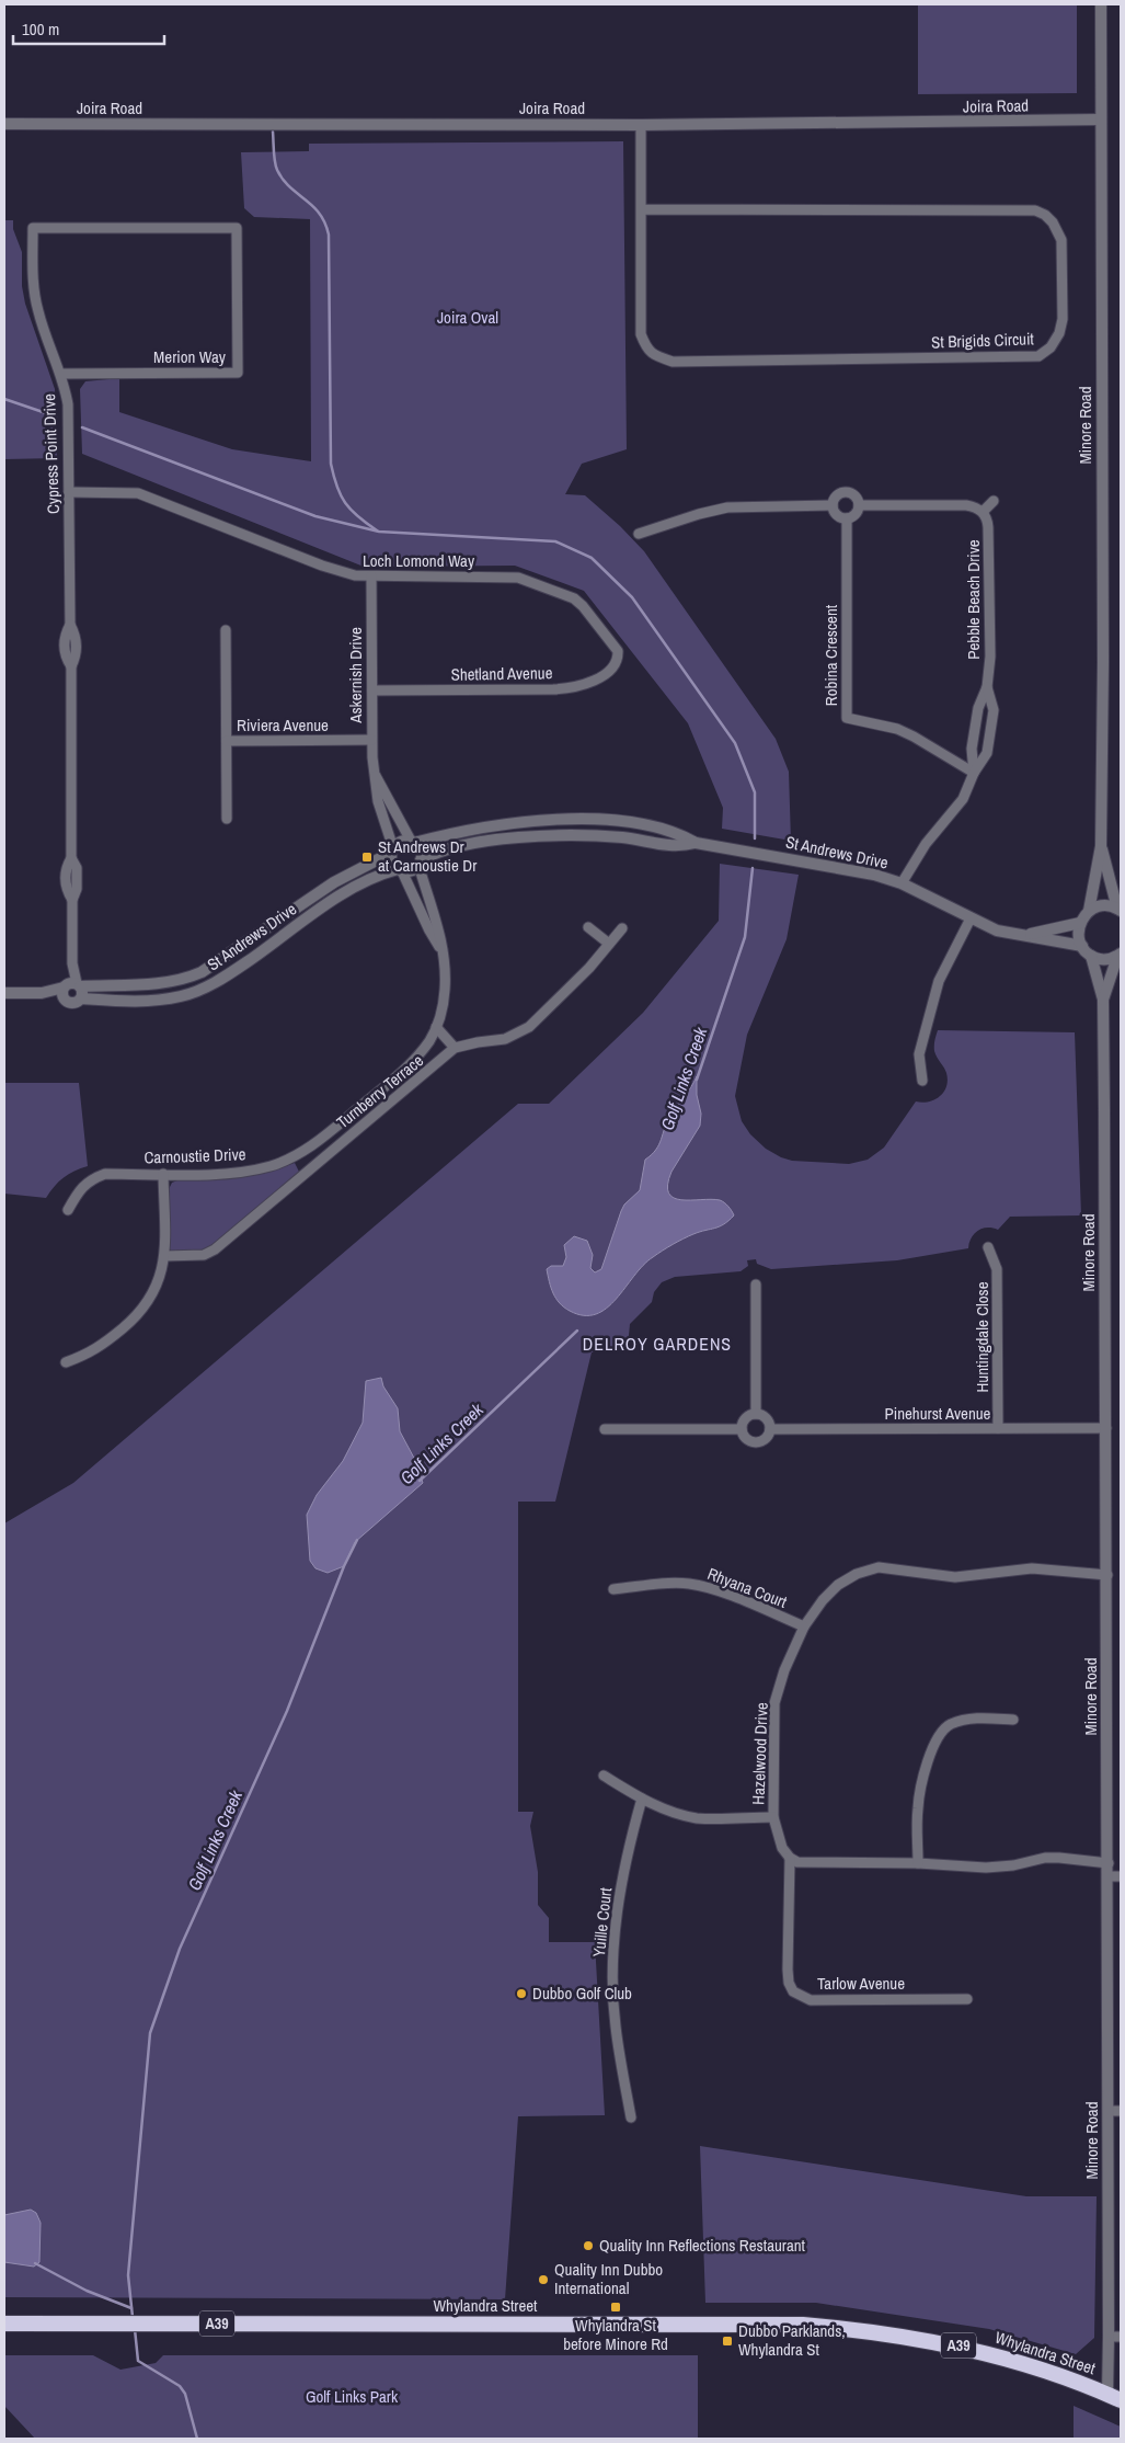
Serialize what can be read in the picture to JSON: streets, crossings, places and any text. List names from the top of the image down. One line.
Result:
{"streets":{"highway":["Whylandra Street","A39"],"street":["Joira Road","St Brigids Circuit","Merion Way","Minore Road","Cypress Point Drive","Loch Lomond Way","Pebble Beach Drive","Robina Crescent","Shetland Avenue","Askernish Drive","Riviera Avenue","St Andrews Drive","Turnberry Terrace","Carnoustie Drive","Huntingdale Close","Pinehurst Avenue","Rhyana Court","Hazelwood Drive","Yuille Court","Tarlow Avenue"]},"crossings":[["Joira Road","St Brigids Circuit"],["Joira Road","Minore Road"],["Merion Way","Cypress Point Drive"],["Minore Road","Pinehurst Avenue"],["Minore Road","Hazelwood Drive"],["Minore Road","Whylandra Street"],["Cypress Point Drive","Loch Lomond Way"],["Cypress Point Drive","St Andrews Drive"],["Loch Lomond Way","Shetland Avenue"],["Loch Lomond Way","Askernish Drive"],["Pebble Beach Drive","Robina Crescent"],["Pebble Beach Drive","St Andrews Drive"],["Shetland Avenue","Askernish Drive"],["Askernish Drive","Riviera Avenue"],["Askernish Drive","St Andrews Drive"],["Askernish Drive","Carnoustie Drive"],["St Andrews Drive","Carnoustie Drive"],["Huntingdale Close","Pinehurst Avenue"],["Rhyana Court","Hazelwood Drive"],["Hazelwood Drive","Tarlow Avenue"]],"districts":["DELROY GARDENS"],"water":["Golf Links Creek"],"parks":["Joira Oval","Golf Links Park"],"places":{"transit":["St Andrews Dr at Carnoustie Dr","Whylandra St before Minore Rd","Dubbo Parklands, Whylandra St"],"other":["Dubbo Golf Club","Quality Inn Reflections Restaurant","Quality Inn Dubbo International"]},"scale_bar":"100 m"}
